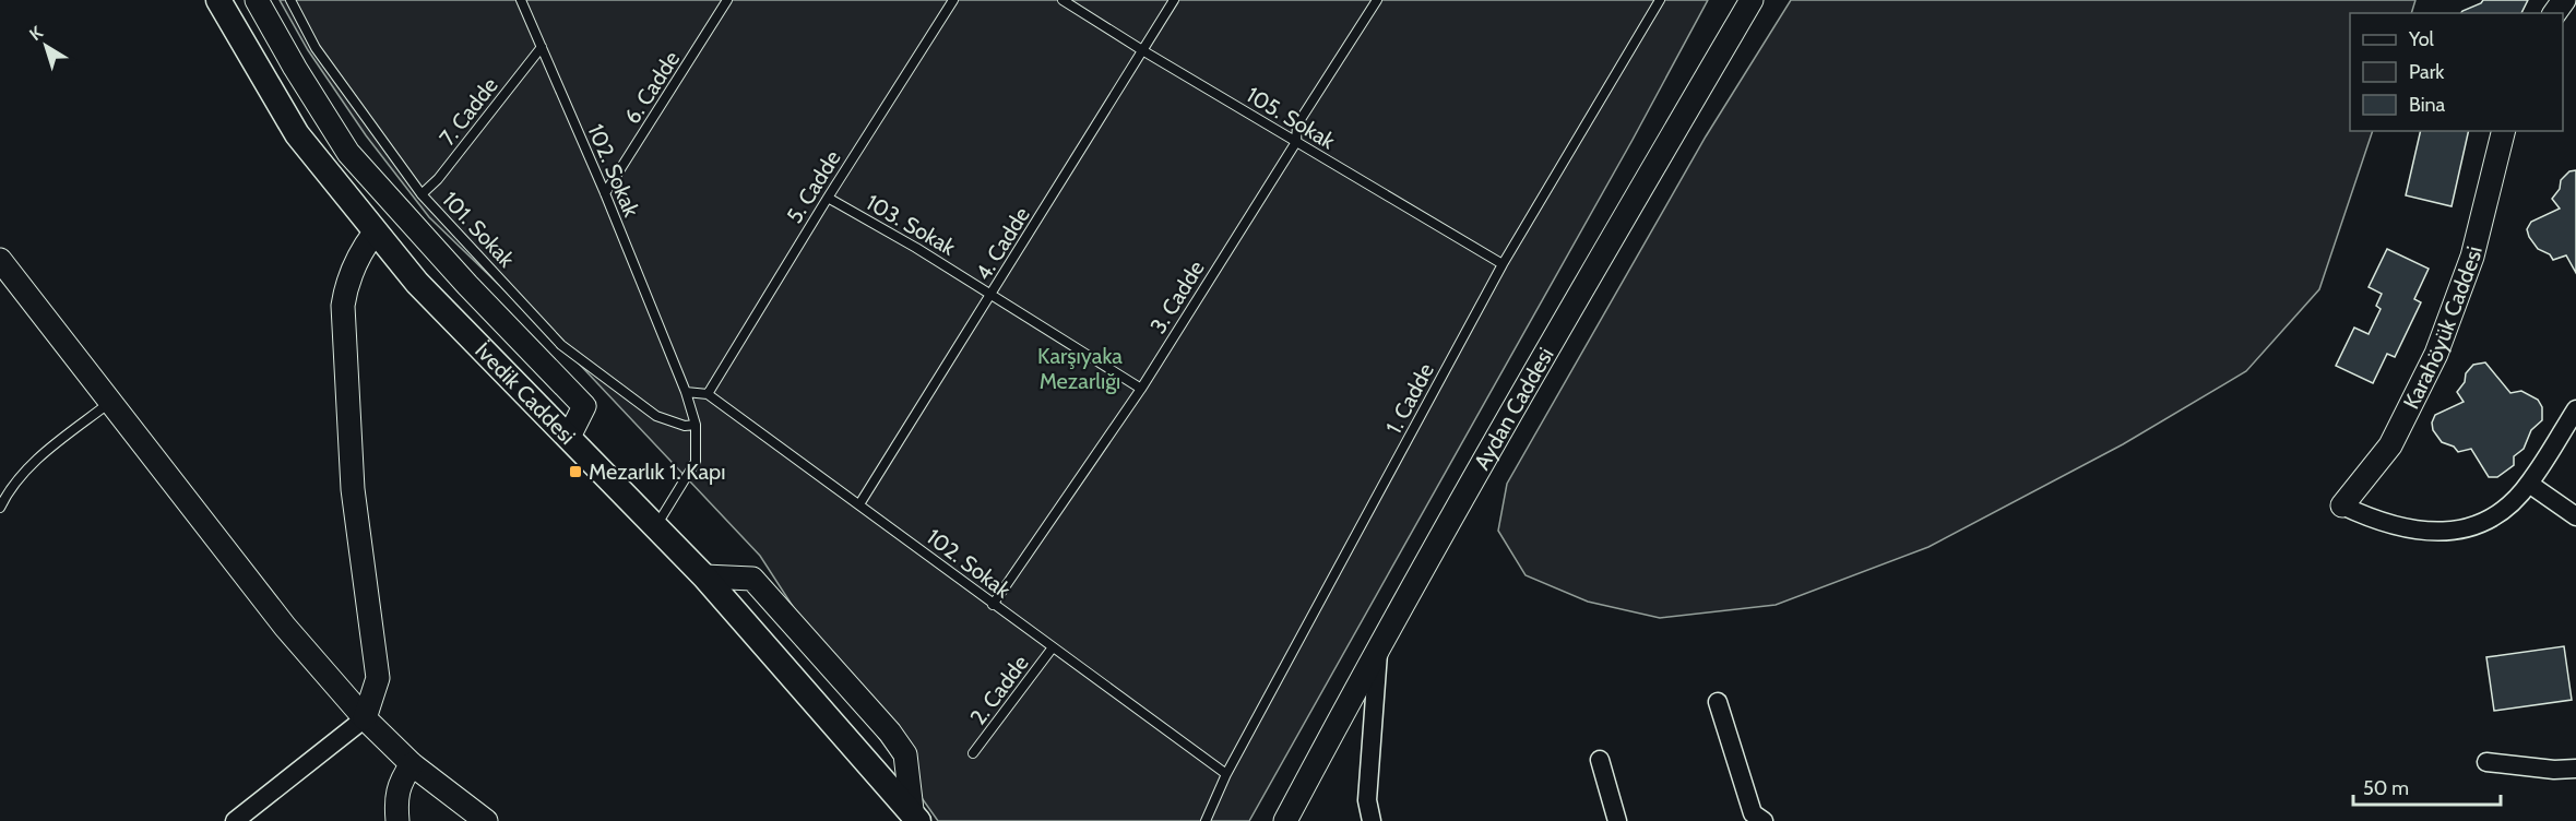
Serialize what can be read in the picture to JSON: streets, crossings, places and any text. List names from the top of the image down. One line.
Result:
{"streets":{"main road":["İvedik Caddesi"],"street":["Karahöyük Caddesi","Aydan Caddesi"],"lane":["6. Cadde","7. Cadde","105. Sokak","102. Sokak","5. Cadde","103. Sokak","101. Sokak","4. Cadde","3. Cadde","1. Cadde","2. Cadde"]},"crossings":[["6. Cadde","102. Sokak"],["7. Cadde","102. Sokak"],["7. Cadde","101. Sokak"],["105. Sokak","4. Cadde"],["105. Sokak","3. Cadde"],["105. Sokak","1. Cadde"],["102. Sokak","5. Cadde"],["102. Sokak","101. Sokak"],["102. Sokak","4. Cadde"],["102. Sokak","3. Cadde"],["102. Sokak","İvedik Caddesi"],["102. Sokak","1. Cadde"],["102. Sokak","2. Cadde"],["5. Cadde","103. Sokak"],["103. Sokak","4. Cadde"],["103. Sokak","3. Cadde"]],"parks":["Karşıyaka Mezarlığı"],"places":{"transit":["Mezarlık 1. Kapı"]},"legend":["Yol","Park","Bina"],"scale_bar":"50 m","north":"top left"}
